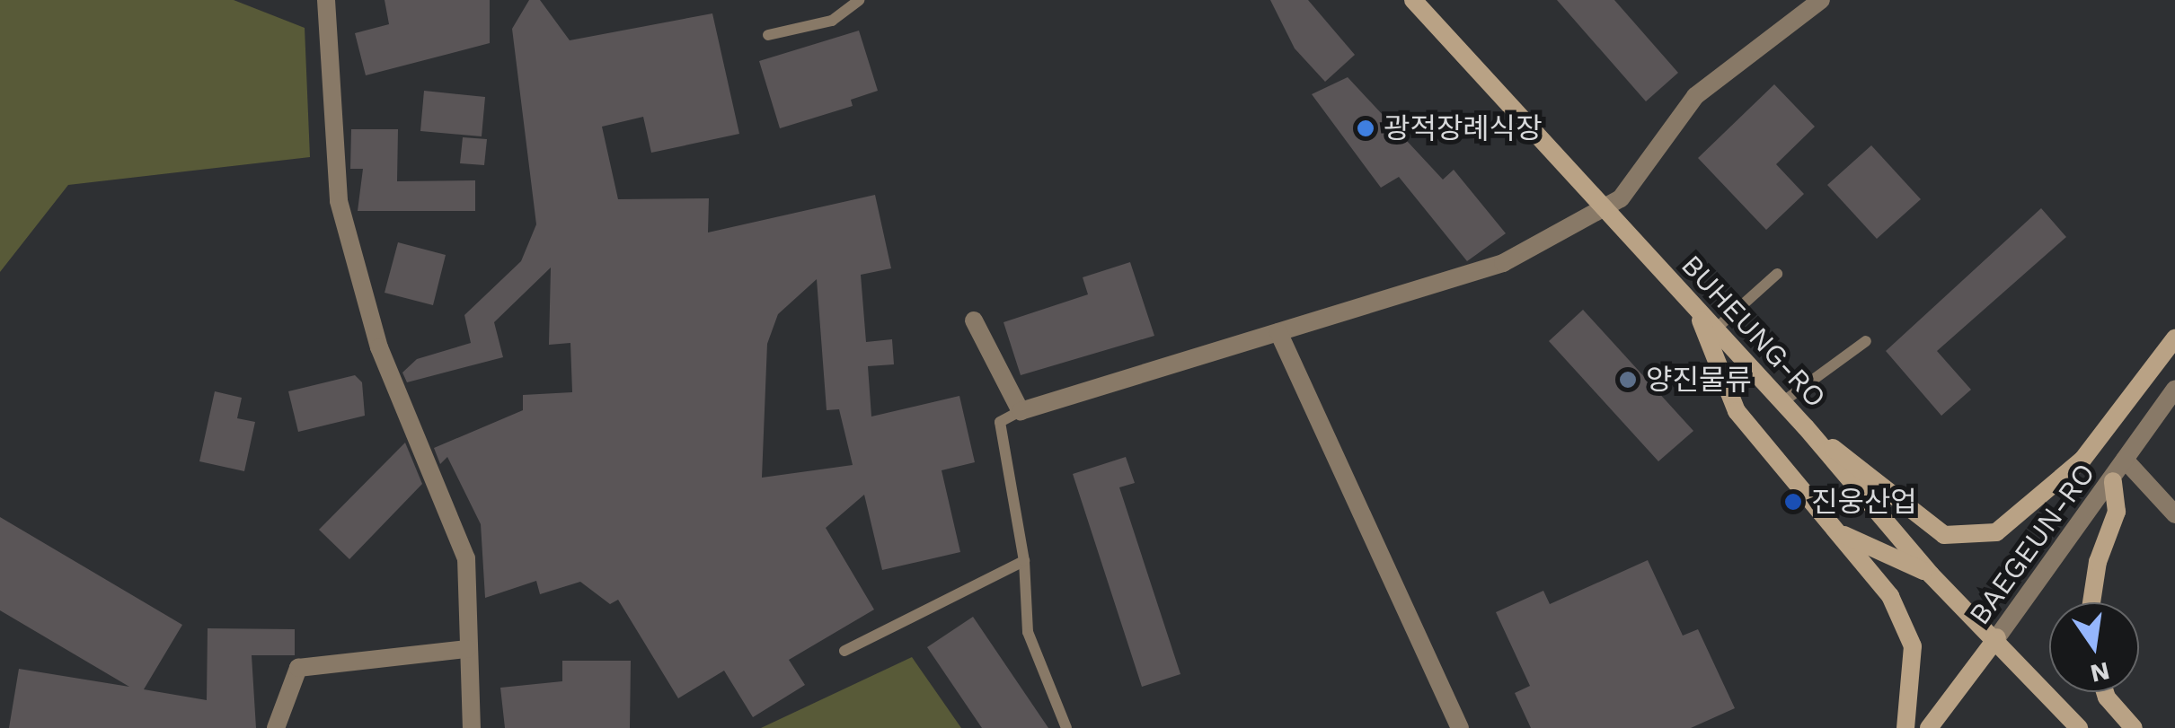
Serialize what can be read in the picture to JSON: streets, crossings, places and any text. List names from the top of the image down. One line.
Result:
{"streets":{"main road":["BUHEUNG-RO","BAEGEUN-RO"]},"crossings":[["BUHEUNG-RO","BAEGEUN-RO"]],"places":["광적장례식장","양진물류","진웅산업"],"north":"bottom"}
